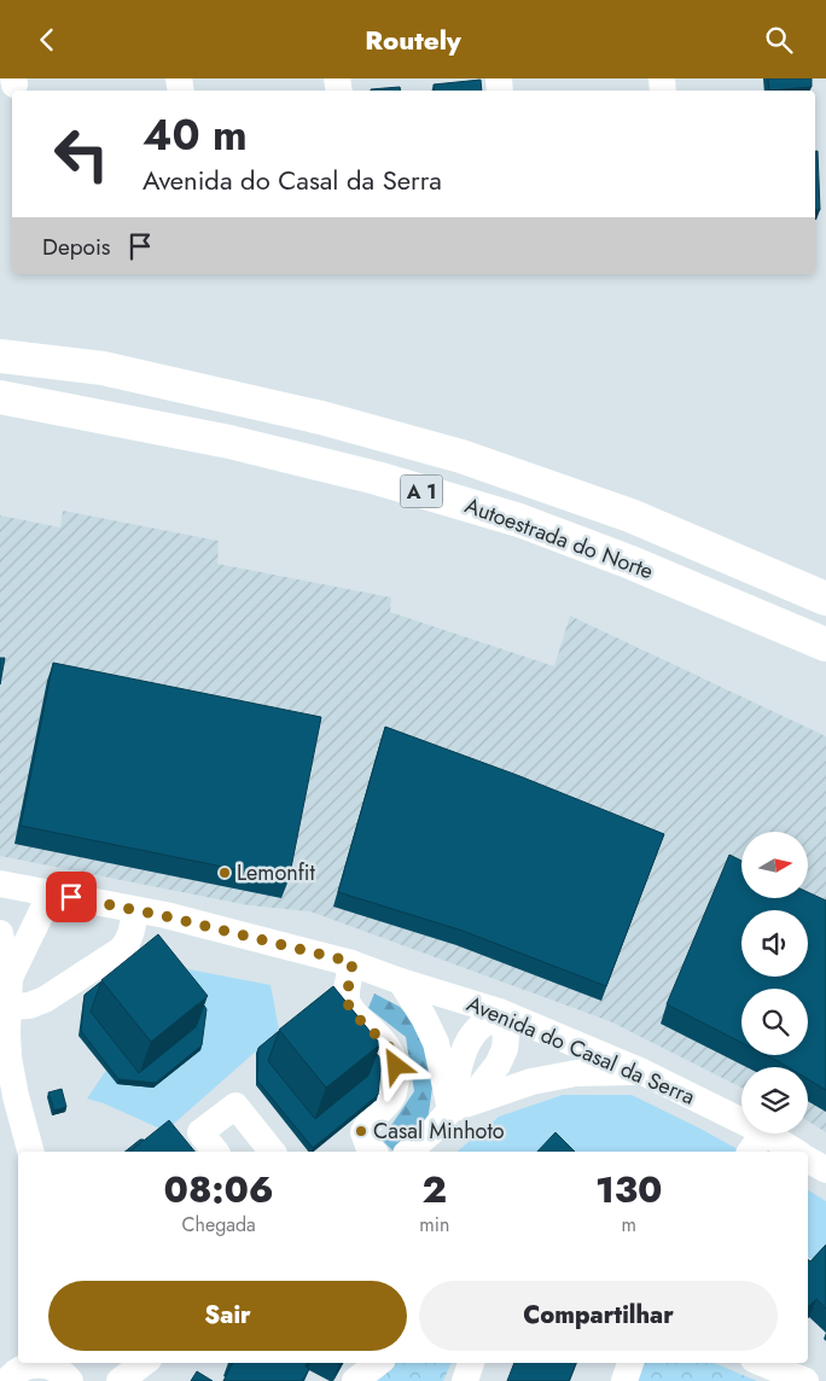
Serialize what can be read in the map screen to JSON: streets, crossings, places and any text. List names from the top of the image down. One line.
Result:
{"streets":{"highway":["A 1","Autoestrada do Norte"],"street":["Avenida do Casal da Serra"]},"places":["Lemonfit","Casal Minhoto"],"north":"right","page":{"header":"Routely","turn":["40 m","Avenida do Casal da Serra"],"then":"Depois","eta":["08:06","Chegada","2","min","130","m"],"buttons":["Sair","Compartilhar"]}}
